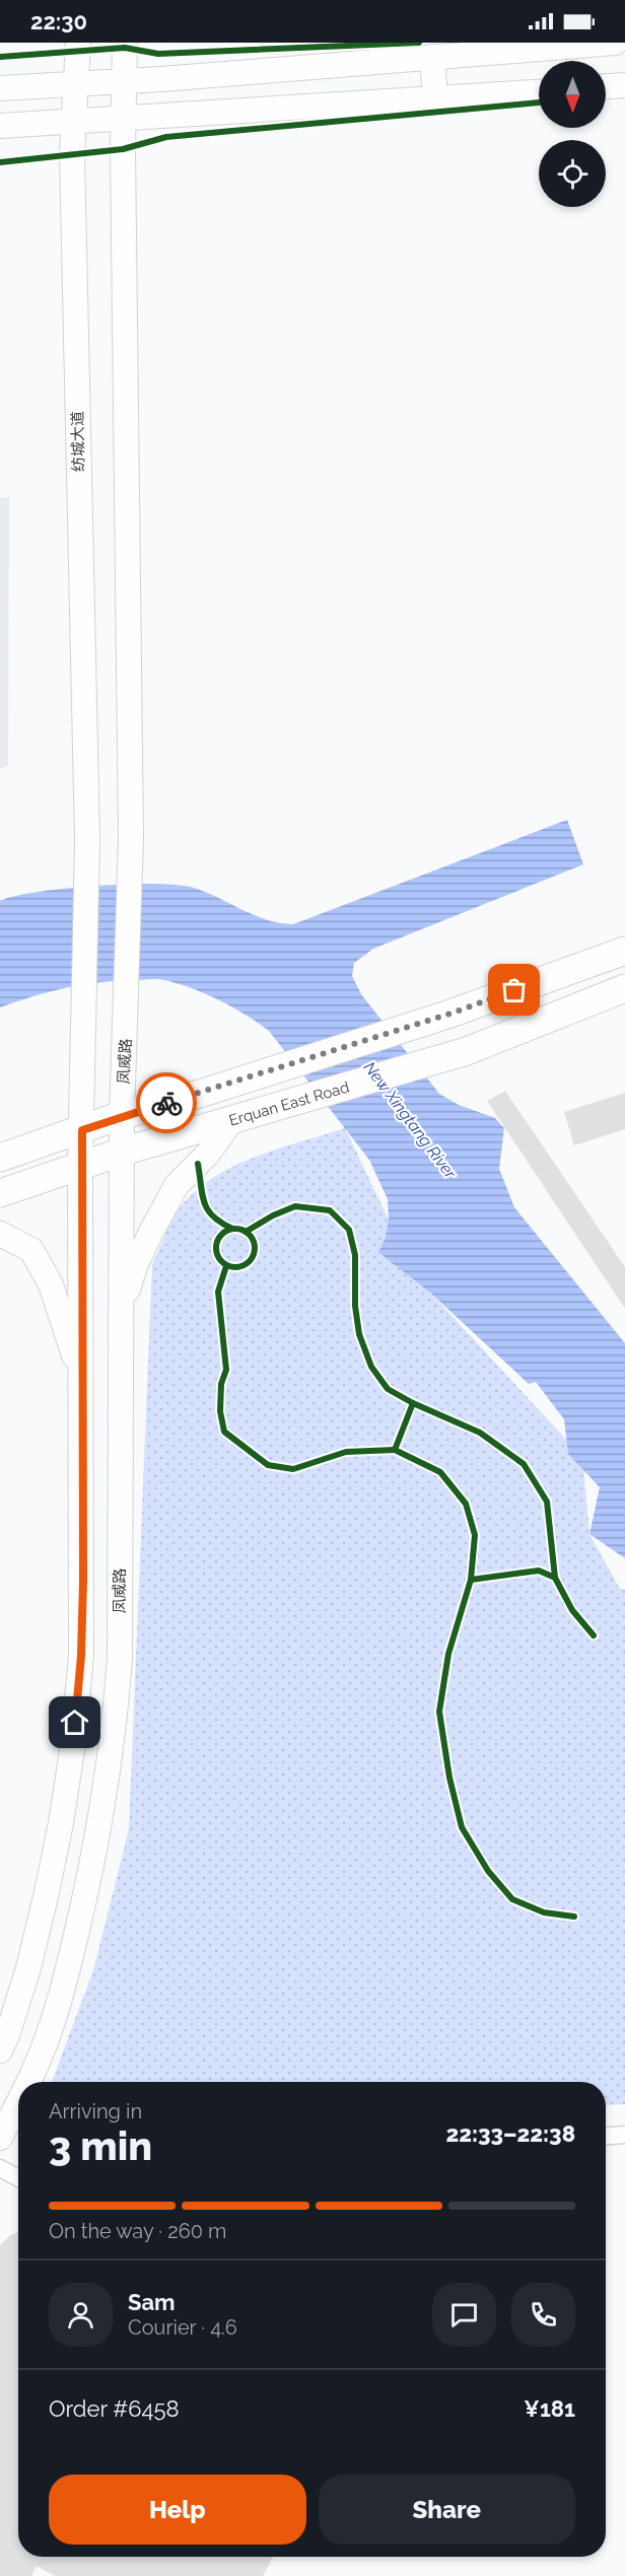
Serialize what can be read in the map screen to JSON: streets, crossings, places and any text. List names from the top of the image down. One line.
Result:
{"streets":{"main road":["纺城大道","凤威路","Erquan East Road"]},"crossings":[["凤威路","Erquan East Road"]],"water":["New Xingtang River"],"north":"bottom","page":{"status":"22:30","heading":["3 min","Arriving in","22:33–22:38"],"panel":["Sam","Courier · 4.6","Order #6458","¥181"],"bar":"On the way · 260 m","buttons":["Help","Share"]}}
